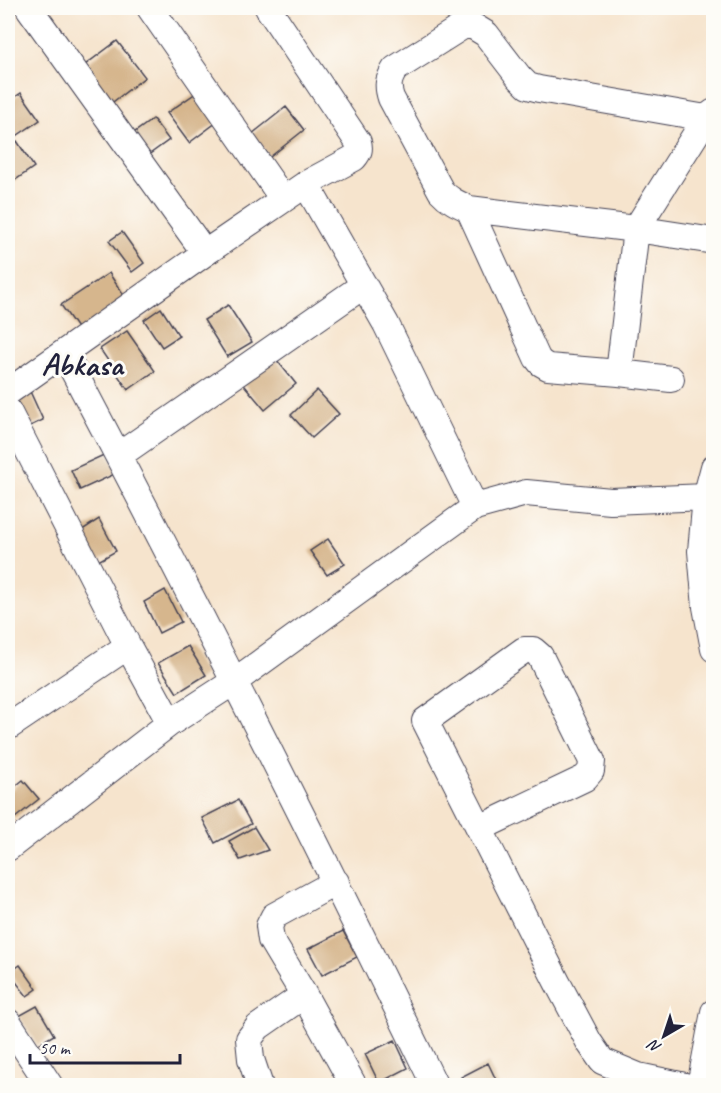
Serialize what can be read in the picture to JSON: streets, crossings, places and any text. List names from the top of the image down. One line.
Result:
{"districts":["Abkasa"],"scale_bar":"50 m","north":"bottom left"}
